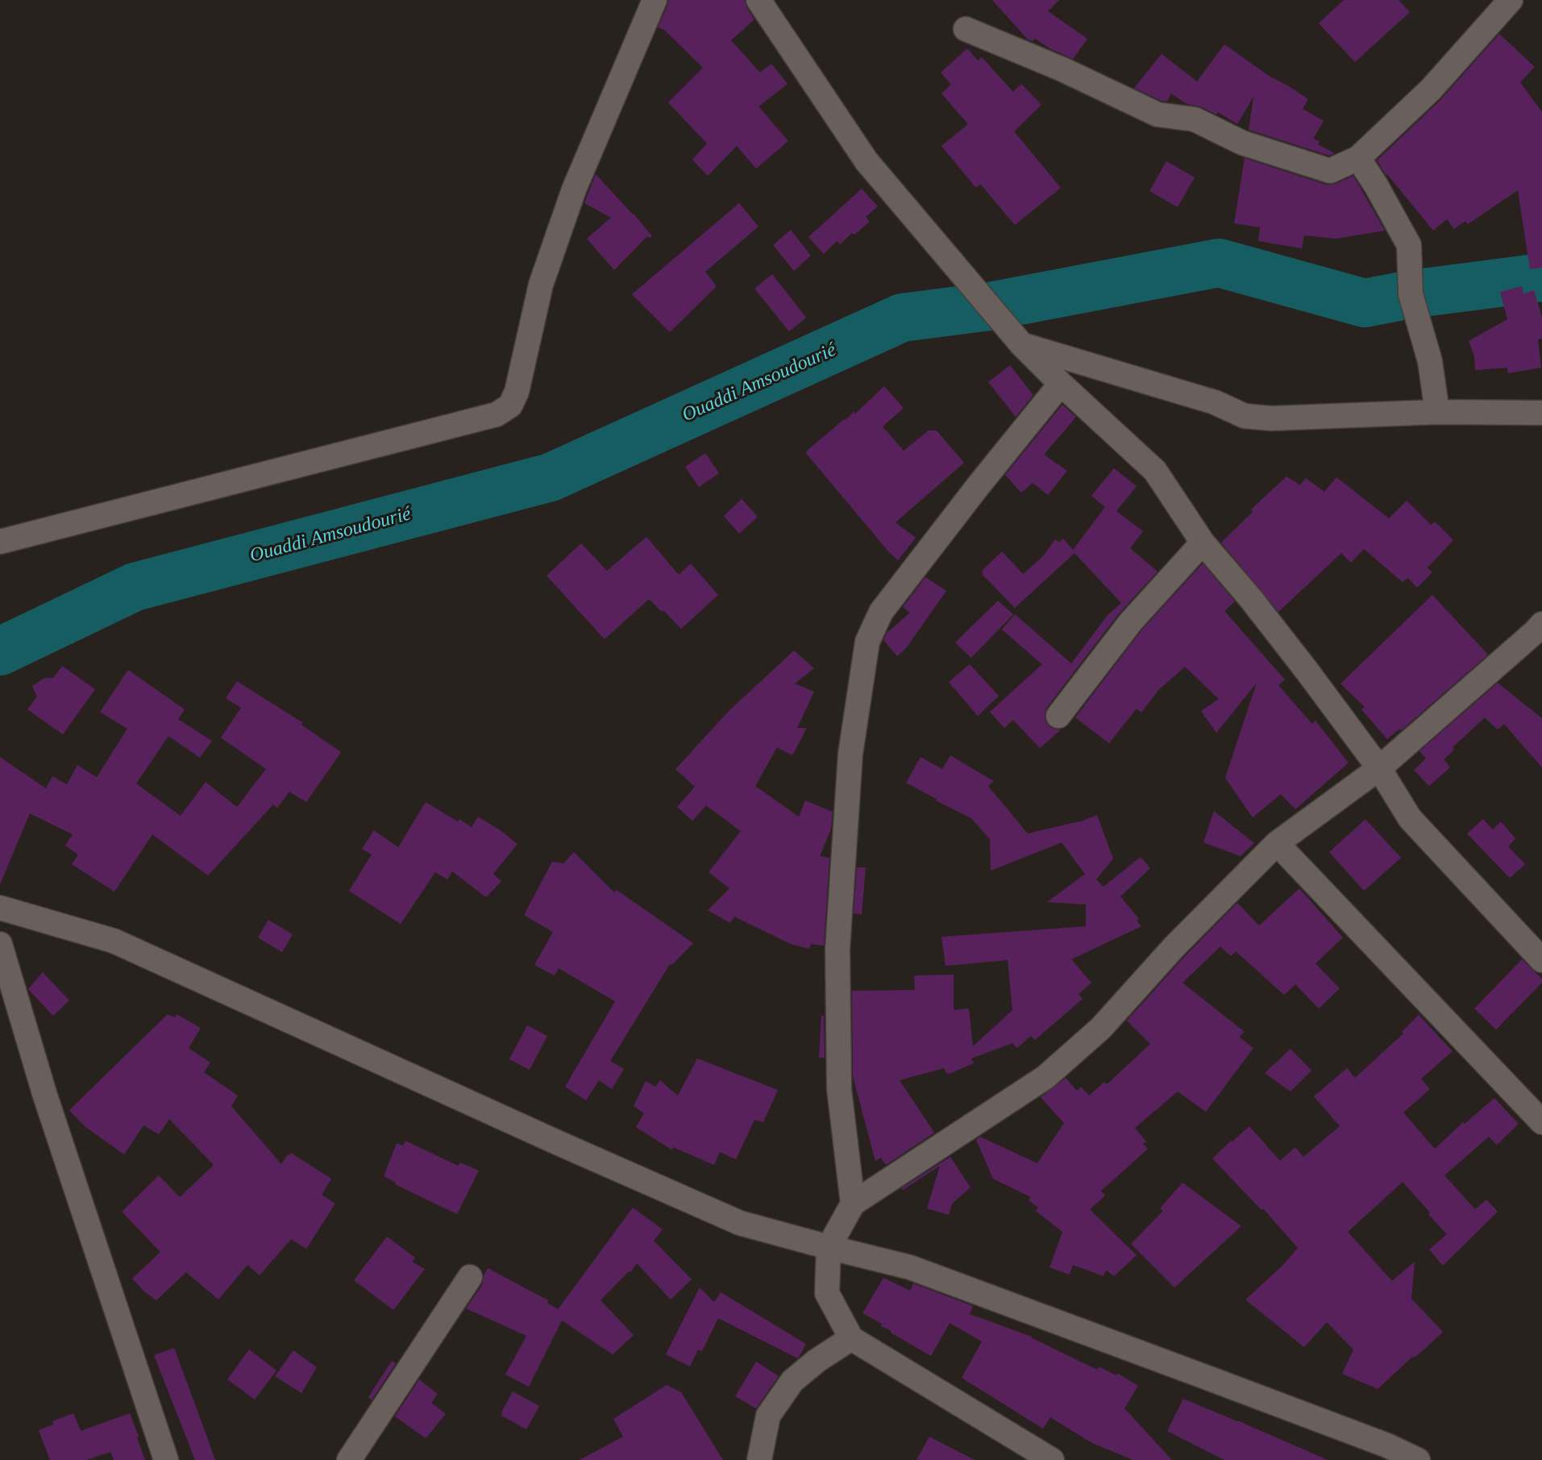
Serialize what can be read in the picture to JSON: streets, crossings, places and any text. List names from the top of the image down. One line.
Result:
{"water":["Ouaddi Amsoudourié"]}
